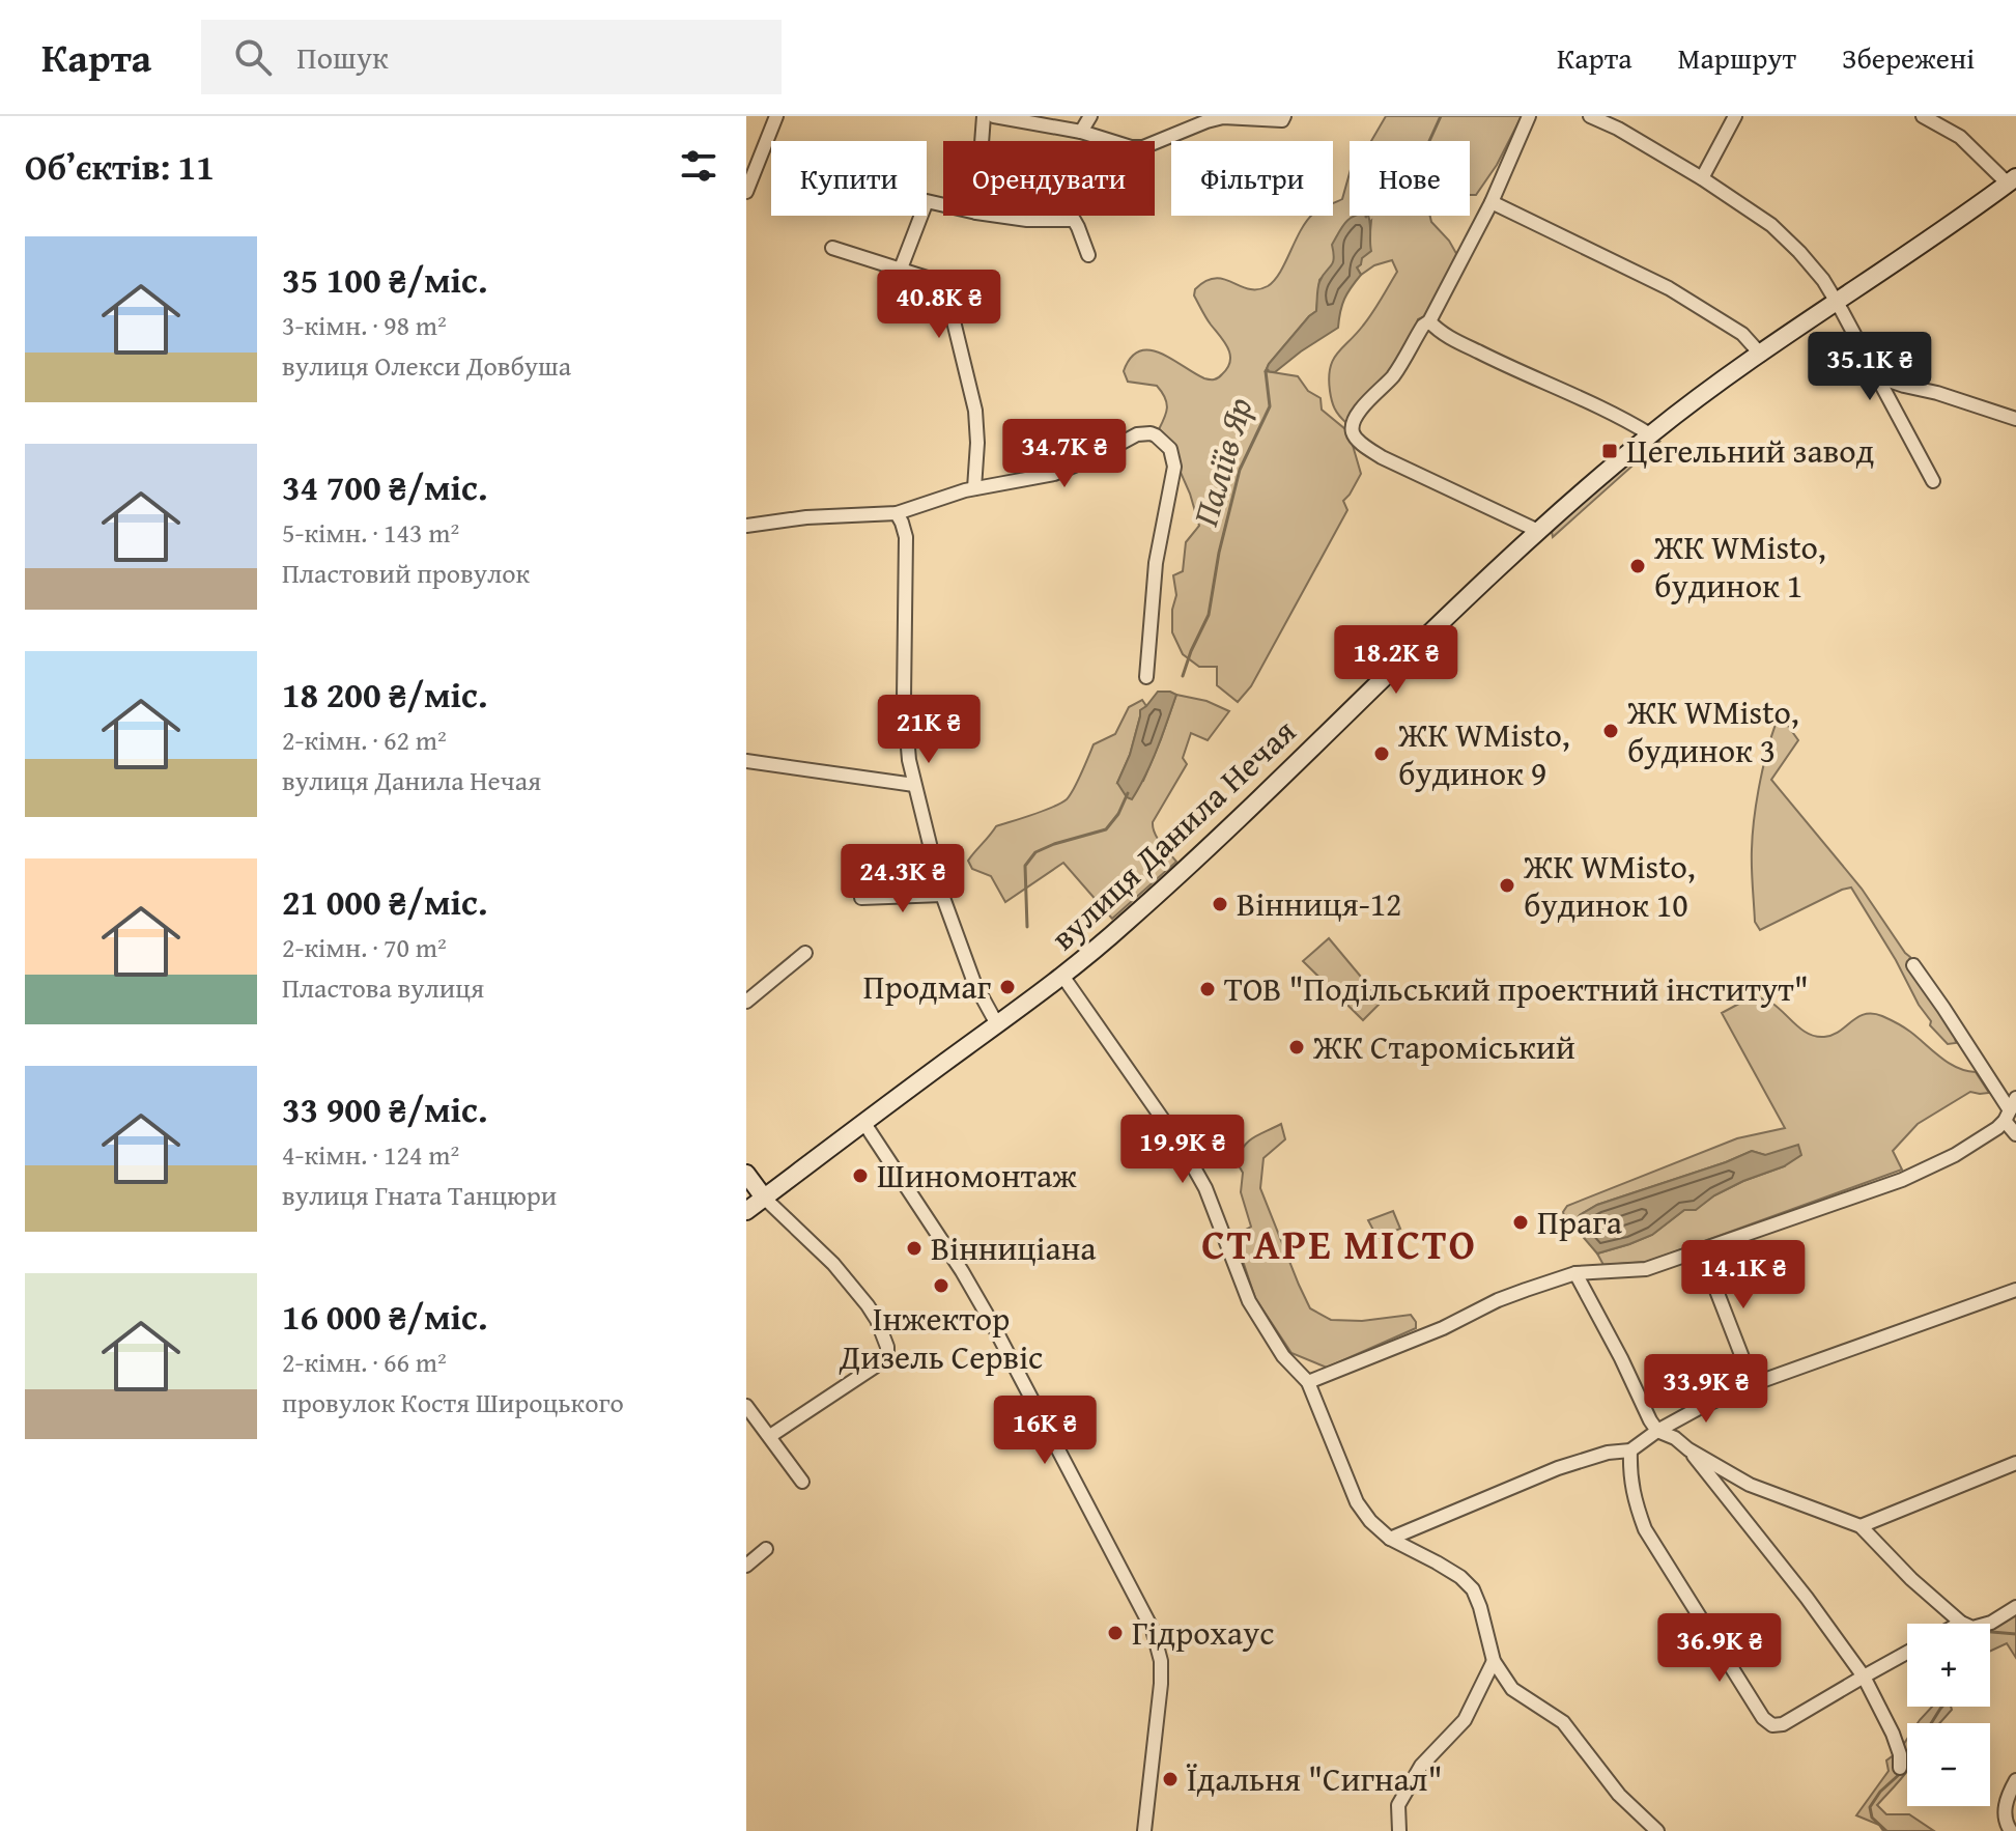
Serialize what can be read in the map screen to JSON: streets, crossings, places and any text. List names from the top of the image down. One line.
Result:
{"streets":{"main road":["вулиця Данила Нечая"]},"districts":["СТАРЕ МІСТО"],"water":["Паліїв Яр"],"places":{"transit":["Цегельний завод"],"other":["ЖК WMisto, будинок 1","ЖК WMisto, будинок 3","ЖК WMisto, будинок 9","ЖК WMisto, будинок 10","Вінниця-12","Продмаг","ТОВ \"Подільський проектний інститут\"","ЖК Староміський","Шиномонтаж","Прага","Вінниціана","Інжектор Дизель Сервіс","Гідрохаус","Їдальня \"Сигнал\""]},"page":{"header":"Карта","search":"Пошук","nav":["Карта","Маршрут","Збережені"],"heading":"Об’єктів: 11","chip":["Купити","Орендувати","Фільтри","Нове"],"list":[{"name":"35 100 ₴/міс.","note":"3-кімн. · 98 m² · вулиця Олекси Довбуша"},{"name":"34 700 ₴/міс.","note":"5-кімн. · 143 m² · Пластовий провулок"},{"name":"18 200 ₴/міс.","note":"2-кімн. · 62 m² · вулиця Данила Нечая"},{"name":"21 000 ₴/міс.","note":"2-кімн. · 70 m² · Пластова вулиця"},{"name":"33 900 ₴/міс.","note":"4-кімн. · 124 m² · вулиця Гната Танцюри"},{"name":"16 000 ₴/міс.","note":"2-кімн. · 66 m² · провулок Костя Широцького"}],"price":["40.8K ₴","35.1K ₴","34.7K ₴","18.2K ₴","21K ₴","24.3K ₴","19.9K ₴","14.1K ₴","33.9K ₴","16K ₴","36.9K ₴"],"map_buttons":["+","−"]}}
